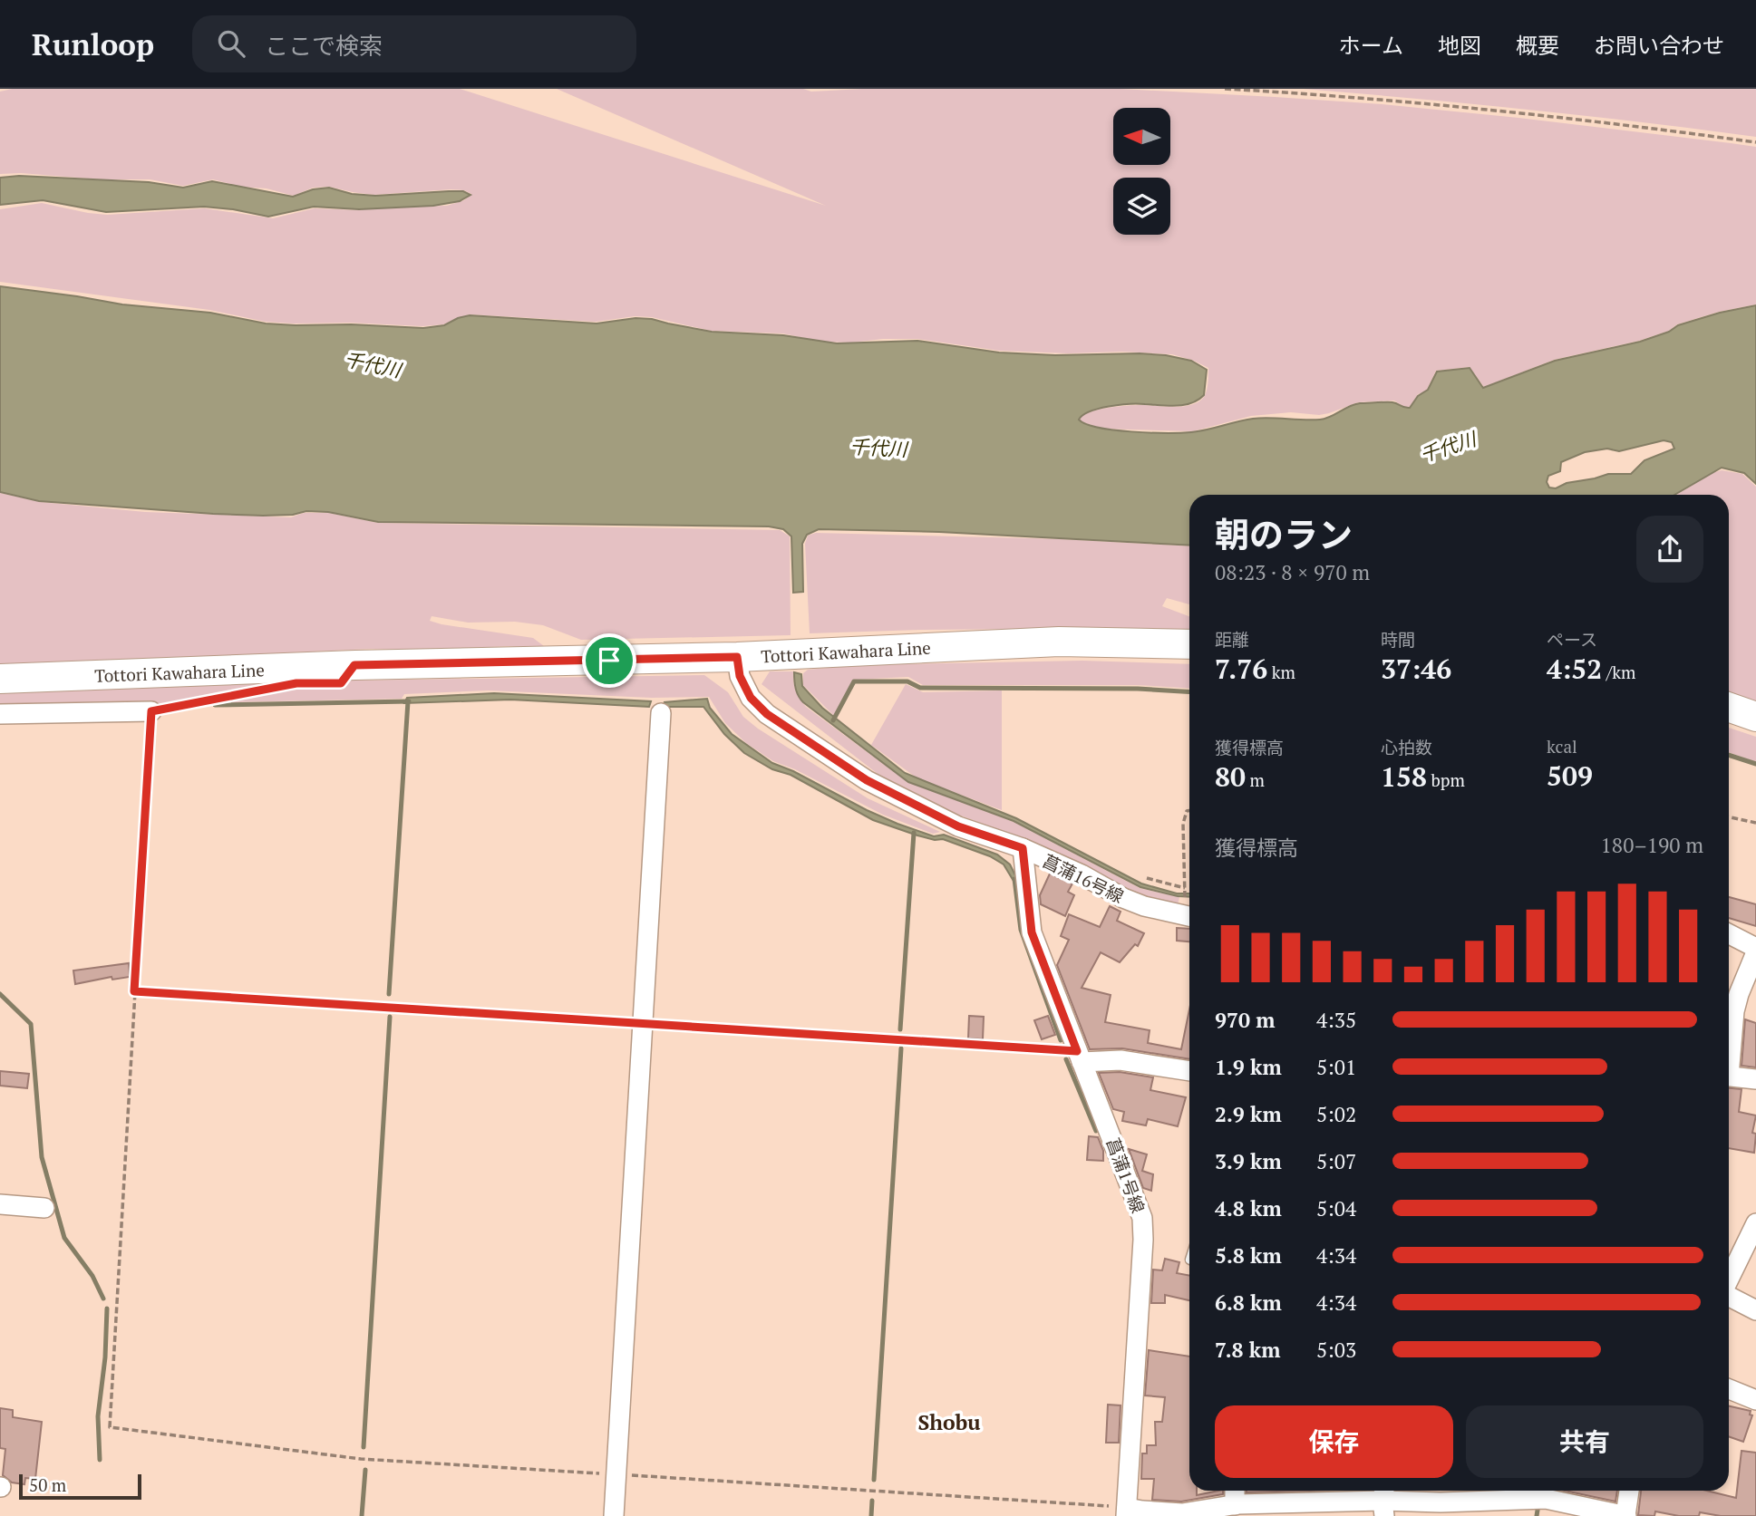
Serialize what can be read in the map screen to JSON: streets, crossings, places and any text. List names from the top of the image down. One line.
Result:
{"streets":{"main road":["Tottori Kawahara Line"],"street":["菖蒲16号線","菖蒲1号線"]},"crossings":[["Tottori Kawahara Line","菖蒲16号線"],["菖蒲16号線","菖蒲1号線"]],"districts":["Shobu"],"water":["千代川"],"scale_bar":"50 m","north":"left","page":{"header":"Runloop","search":"ここで検索","nav":["ホーム","地図","概要","お問い合わせ"],"heading":["朝のラン","08:23 · 8 × 970 m"],"stats":[["距離","7.76 km"],["時間","37:46"],["ペース","4:52 /km"],["獲得標高","80 m"],["心拍数","158 bpm"],["kcal","509"]],"chart":["獲得標高","180–190 m"],"list":[{"name":"970 m","note":"4:35"},{"name":"1.9 km","note":"5:01"},{"name":"2.9 km","note":"5:02"},{"name":"3.9 km","note":"5:07"},{"name":"4.8 km","note":"5:04"},{"name":"5.8 km","note":"4:34"},{"name":"6.8 km","note":"4:34"},{"name":"7.8 km","note":"5:03"}],"buttons":["保存","共有"],"scale":"50 m"}}
